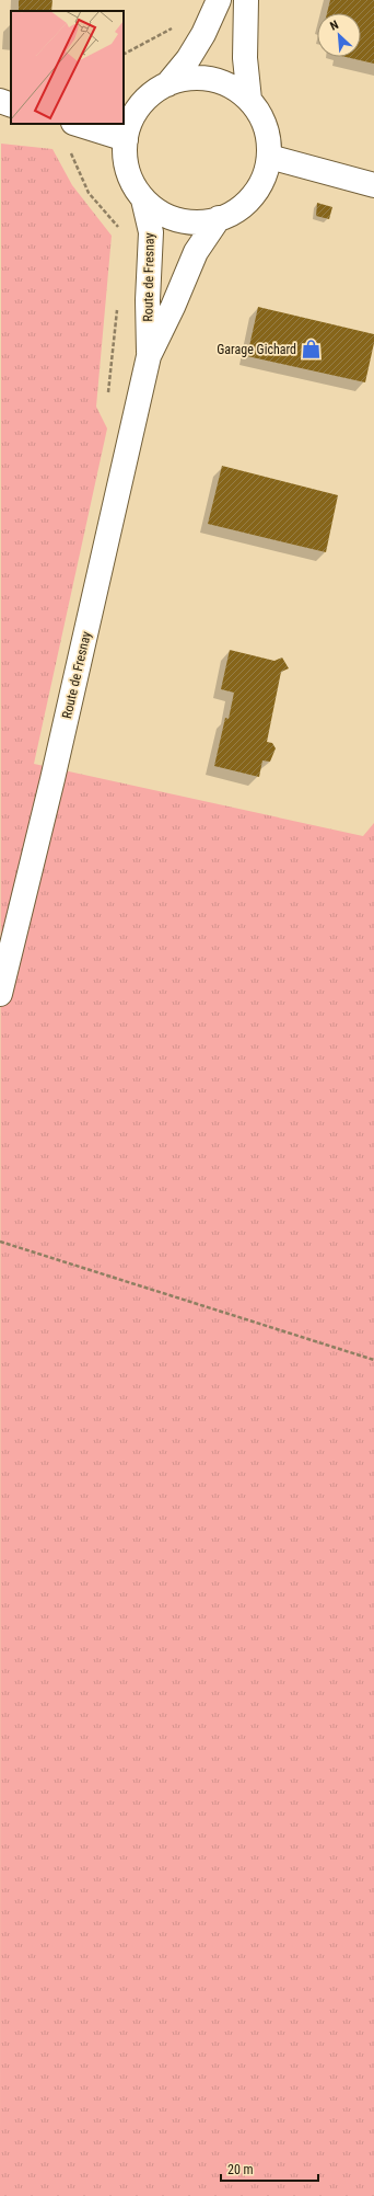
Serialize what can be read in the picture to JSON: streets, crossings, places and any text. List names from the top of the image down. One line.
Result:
{"streets":{"street":["Route de Fresnay"]},"places":{"shop":["Garage Gichard"]},"scale_bar":"20 m","north":"top left"}
